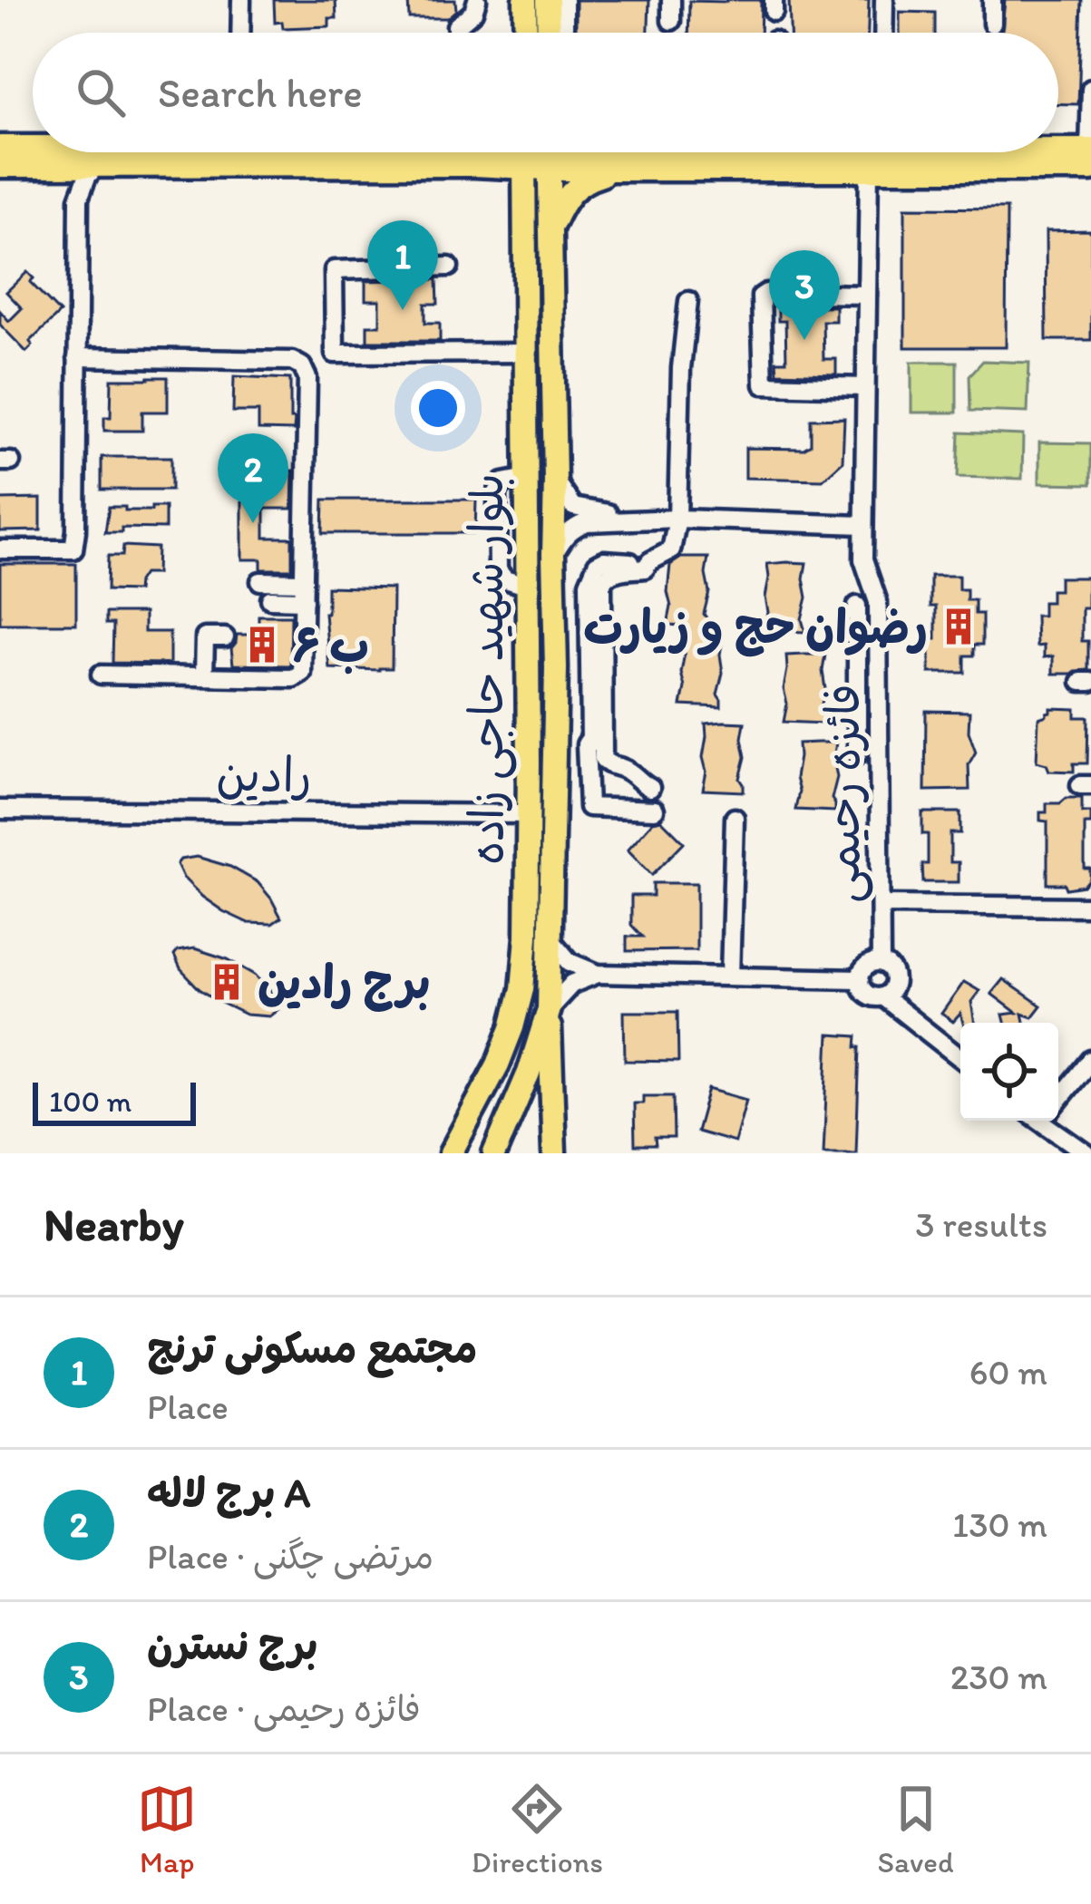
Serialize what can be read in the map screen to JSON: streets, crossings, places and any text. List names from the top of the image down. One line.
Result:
{"streets":{"main road":["بلوار شهید حاجی زاده"],"street":["رادین","فائزه رحیمی"]},"crossings":[["بلوار شهید حاجی زاده","رادین"]],"places":{"building":["رضوان حج و زیارت","ب ۶","برج رادین"]},"scale_bar":"100 m","page":{"search":"Search here","pins":["1","3","2"],"scale":"100 m","heading":["Nearby","3 results"],"list":[{"mark":"1","name":"مجتمع مسکونی ترنج","note":"Place","value":"60 m"},{"mark":"2","name":"برج لاله A","note":"Place · مرتضی چگنی","value":"130 m"},{"mark":"3","name":"برج نسترن","note":"Place · فائزه رحیمی","value":"230 m"}],"nav":["Map","Directions","Saved"]}}
